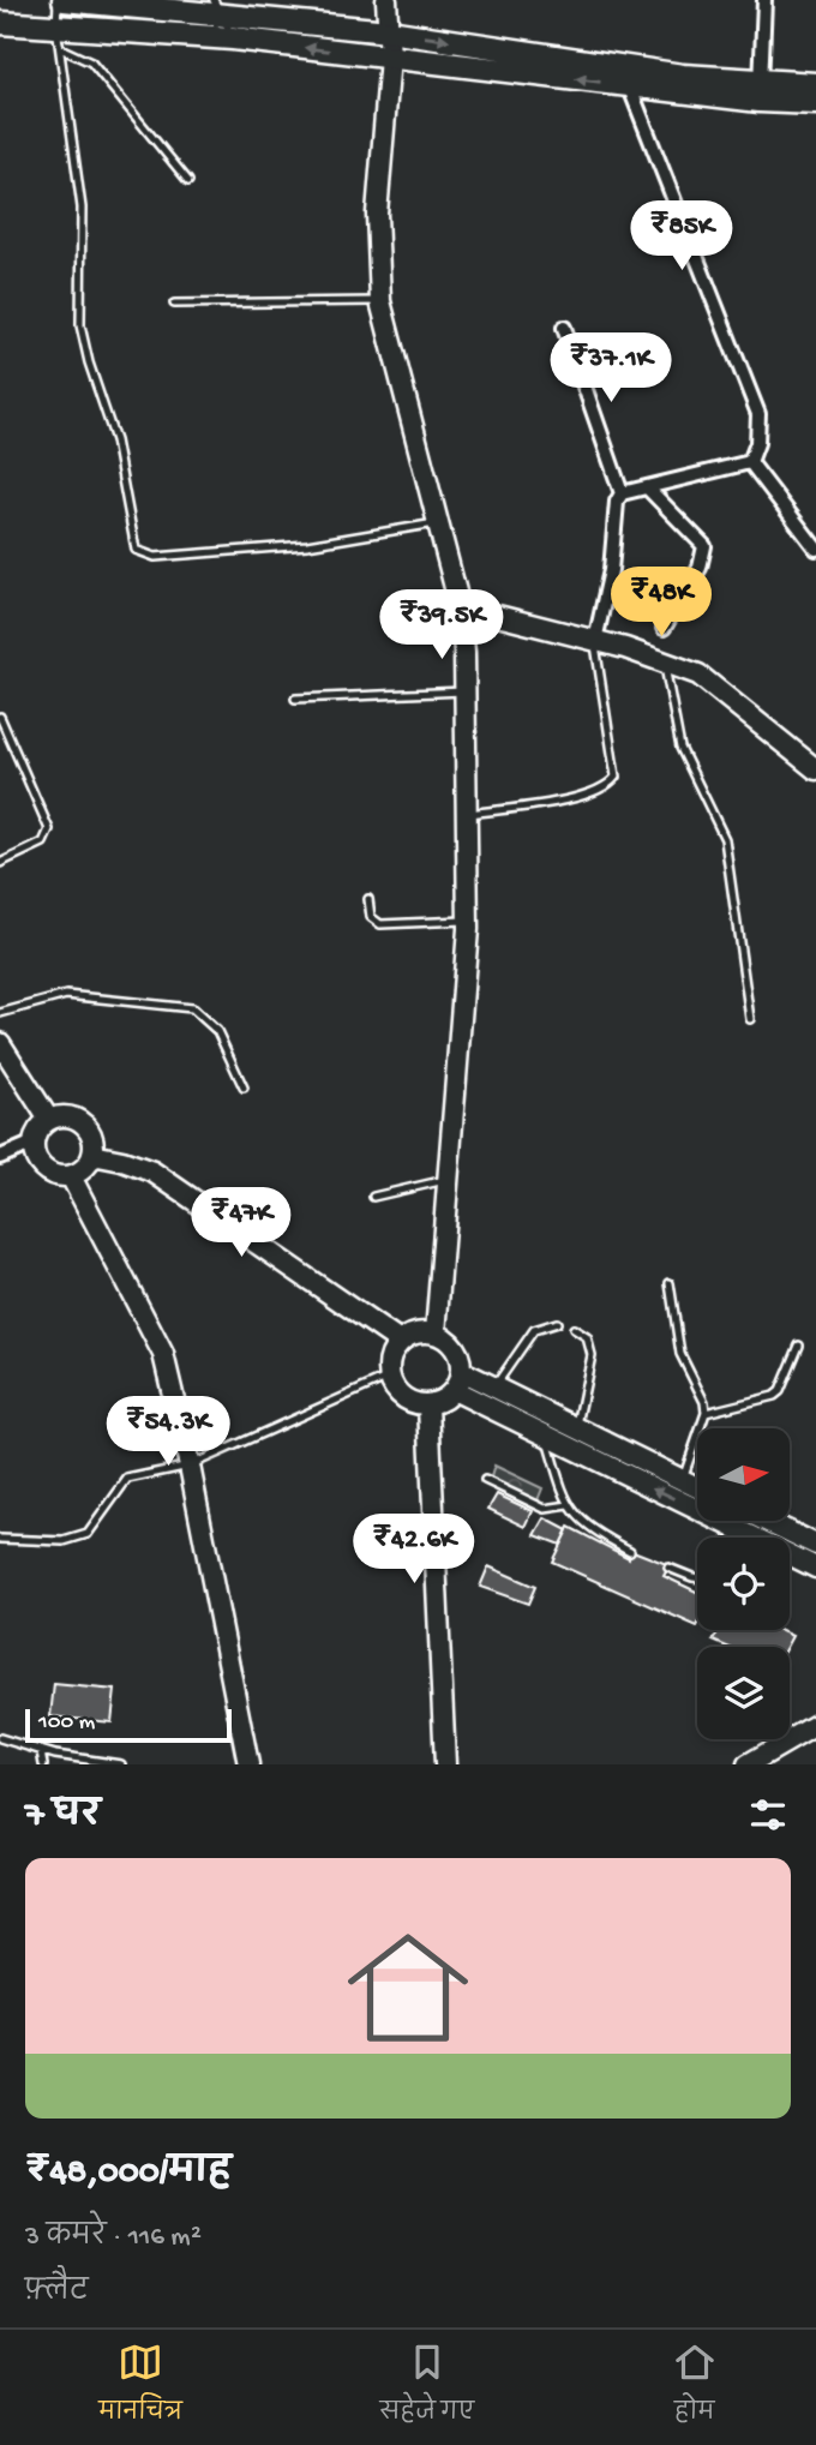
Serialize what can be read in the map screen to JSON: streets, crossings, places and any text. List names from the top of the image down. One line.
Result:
{"scale_bar":"100 m","north":"right","page":{"price":["₹85K","₹37.1K","₹48K","₹39.5K","₹47K","₹54.3K","₹42.6K"],"scale":"100 m","heading":"7 घर","list":[{"name":"₹48,000/माह","note":"3 कमरे · 116 m² · फ़्लैट"}],"tabs":["मानचित्र","सहेजे गए","होम"]}}
